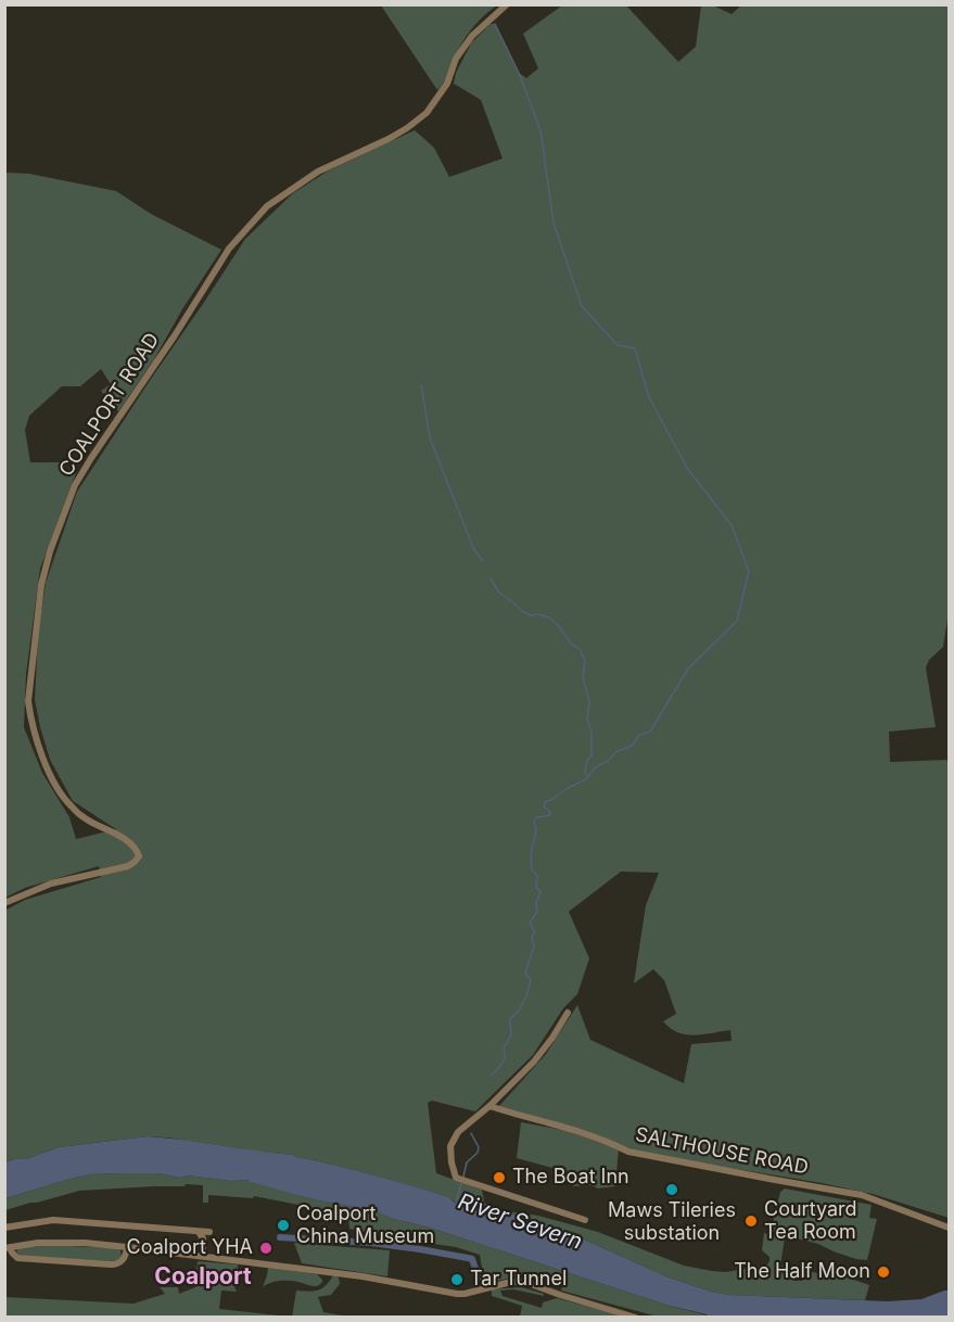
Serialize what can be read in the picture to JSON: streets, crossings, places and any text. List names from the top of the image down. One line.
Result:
{"streets":{"street":["COALPORT ROAD","SALTHOUSE ROAD"]},"districts":["Coalport"],"water":["River Severn"],"places":["The Boat Inn","Maws Tileries substation","Courtyard Tea Room","Coalport China Museum","Coalport YHA","The Half Moon","Tar Tunnel"]}
